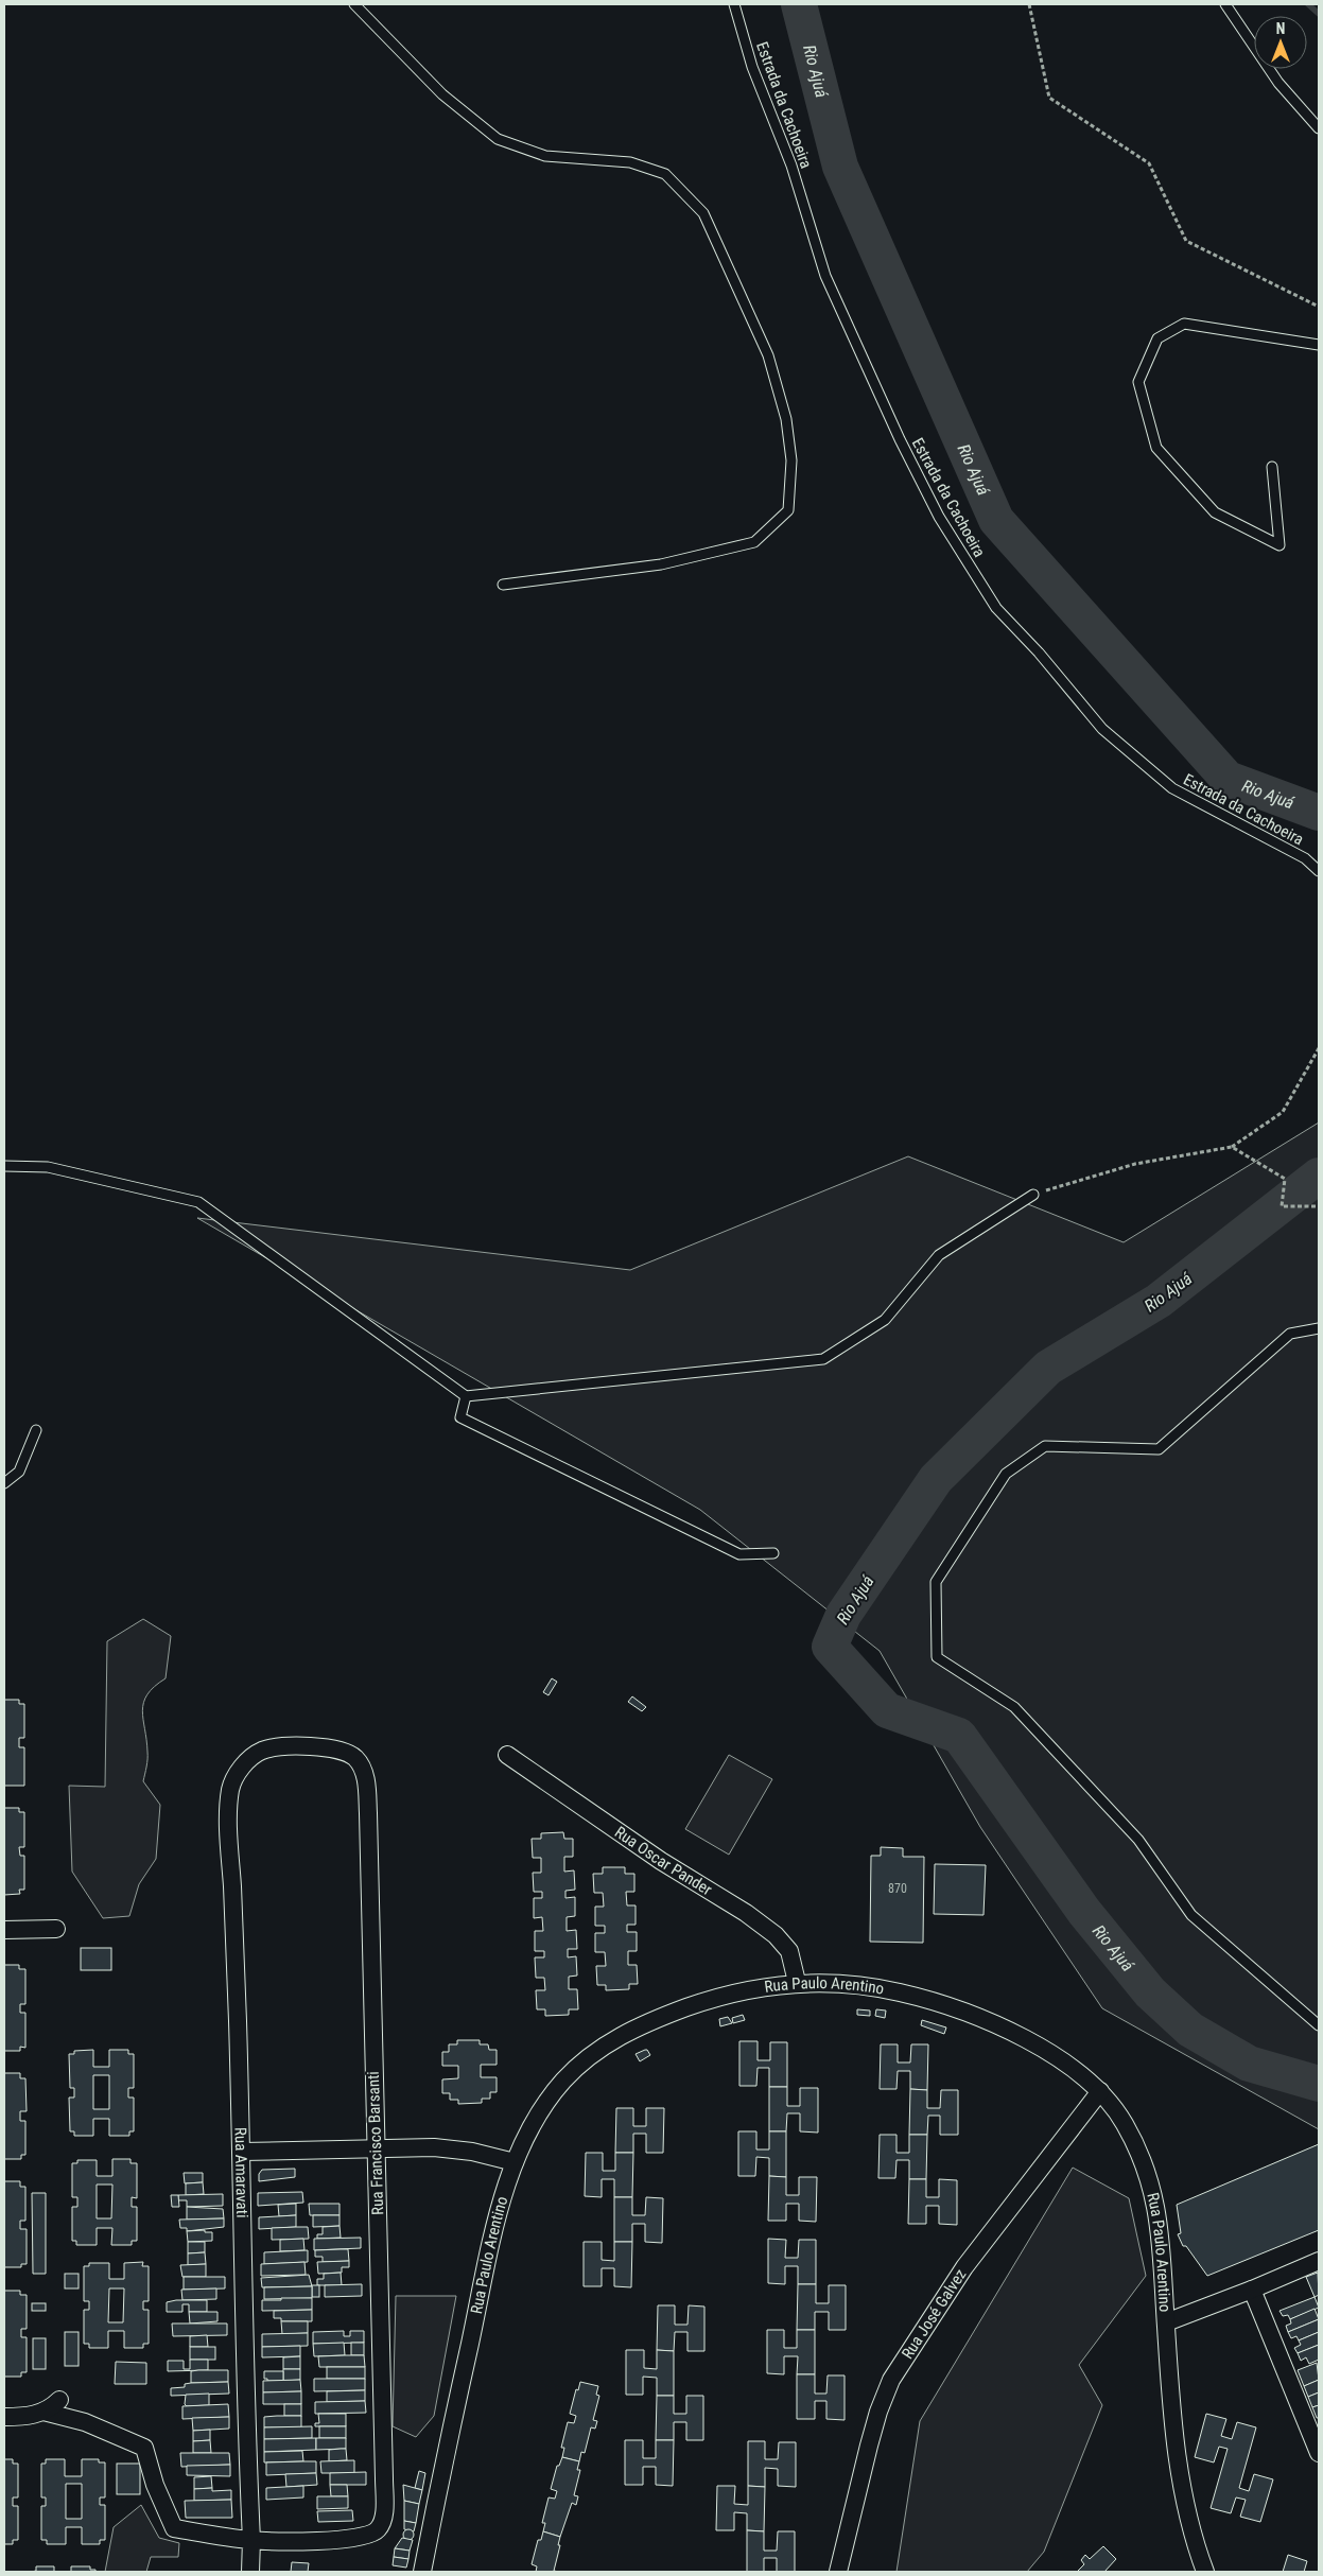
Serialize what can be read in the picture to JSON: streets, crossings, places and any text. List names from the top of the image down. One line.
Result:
{"streets":{"street":["Rua Oscar Pander","Rua Paulo Arentino","Rua Francisco Barsanti","Rua Amaravati","Rua José Galvez"],"lane":["Estrada da Cachoeira"]},"crossings":[["Rua Oscar Pander","Rua Paulo Arentino"],["Rua Paulo Arentino","Rua José Galvez"],["Rua Francisco Barsanti","Rua Amaravati"]],"water":["Rio Ajuá"],"house_numbers":["870"],"north":"top"}
